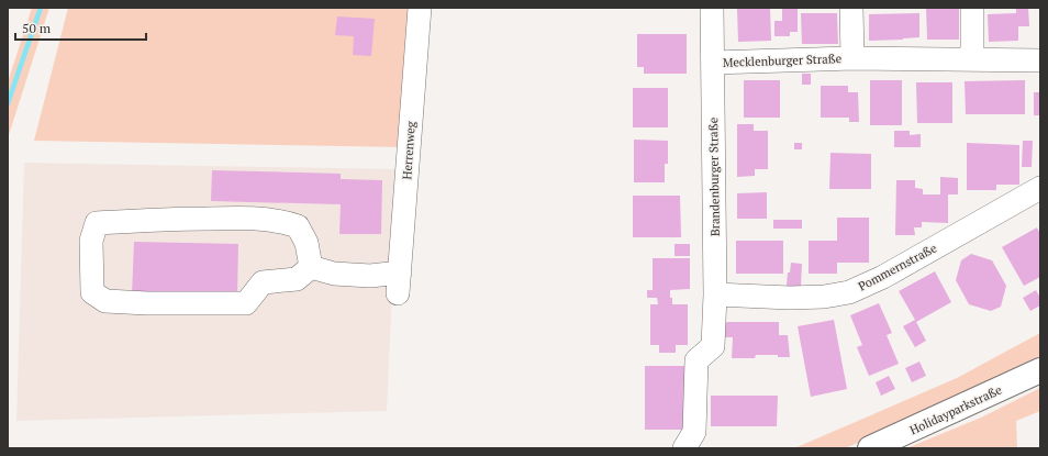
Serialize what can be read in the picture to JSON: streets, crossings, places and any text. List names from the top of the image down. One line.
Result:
{"streets":{"main road":["Holidayparkstraße"],"street":["Mecklenburger Straße","Herrenweg","Brandenburger Straße","Pommernstraße"]},"crossings":[["Mecklenburger Straße","Brandenburger Straße"],["Brandenburger Straße","Pommernstraße"]],"scale_bar":"50 m"}
